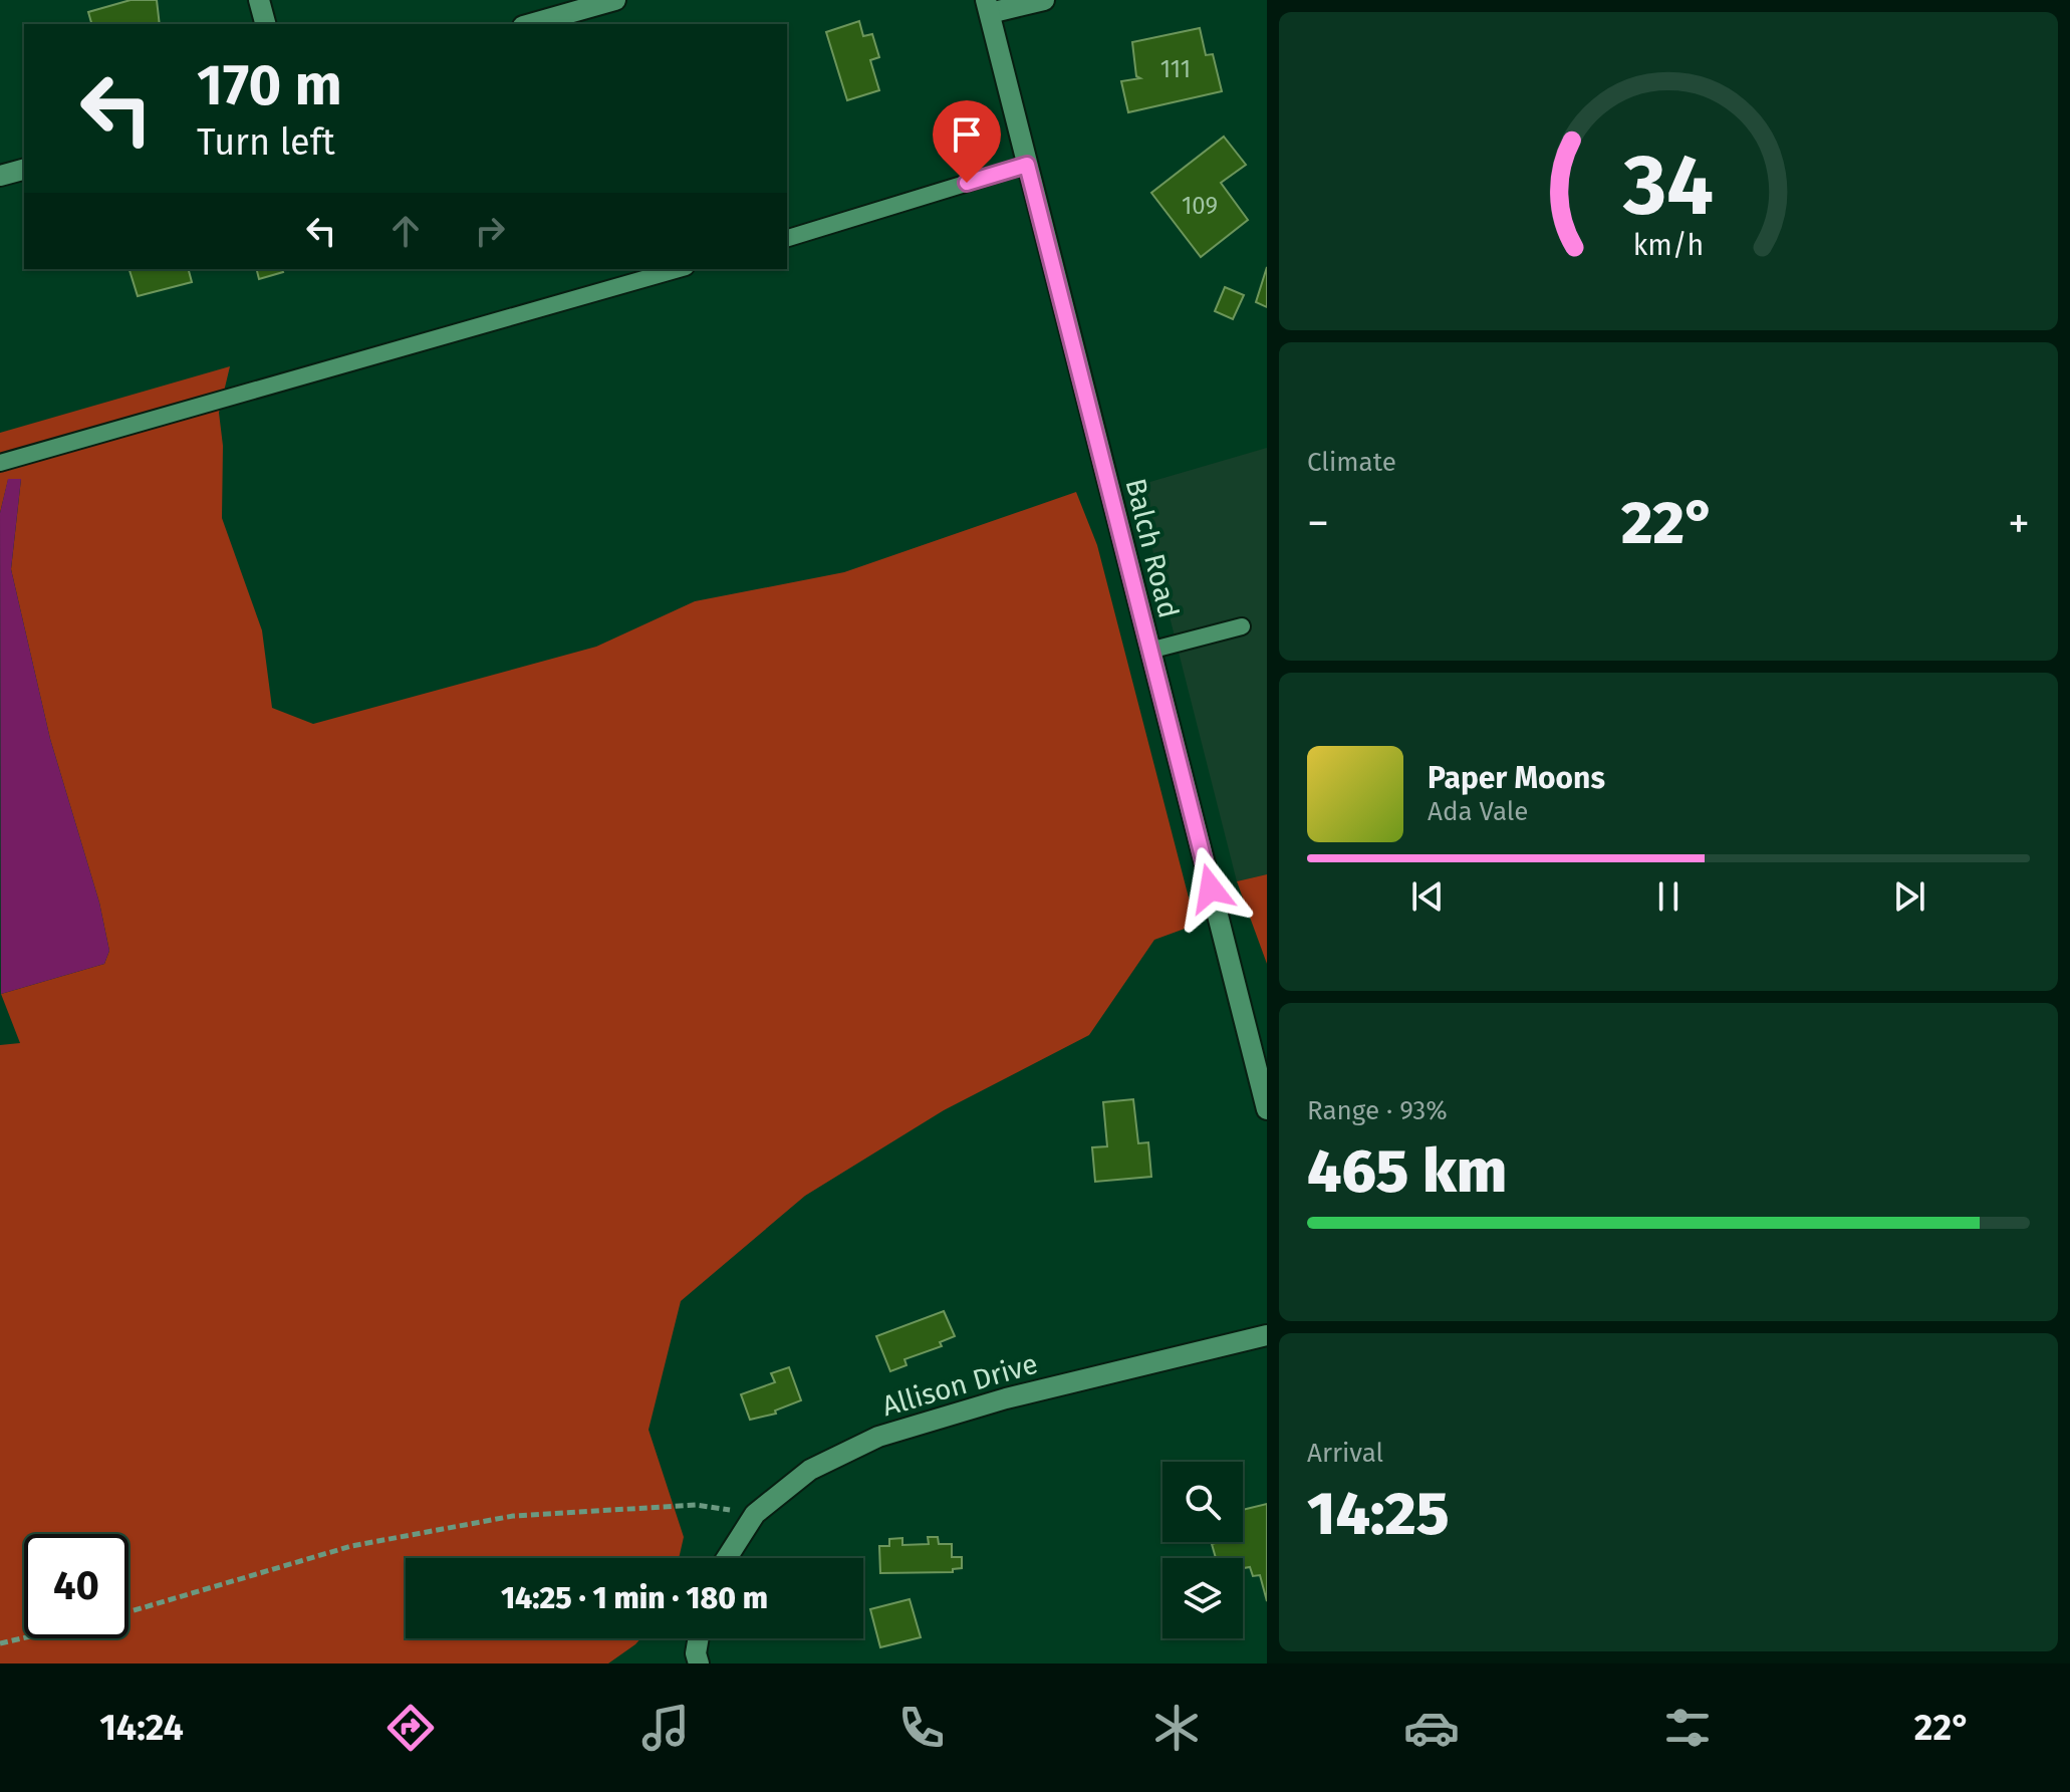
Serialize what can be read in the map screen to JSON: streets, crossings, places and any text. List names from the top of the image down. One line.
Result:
{"streets":{"street":["Balch Road","Allison Drive"]},"house_numbers":["111","109"],"page":{"turn":["170 m","Turn left"],"tile":["Climate",["Range · 93%","465 km"],["Arrival","14:25"]],"heat":["−","22°","+"],"song":["Paper Moons","Ada Vale"],"limit":"40","trip":"14:25 · 1 min · 180 m","tabs":["14:24","22°"],"gauge":["34","km/h"]}}
